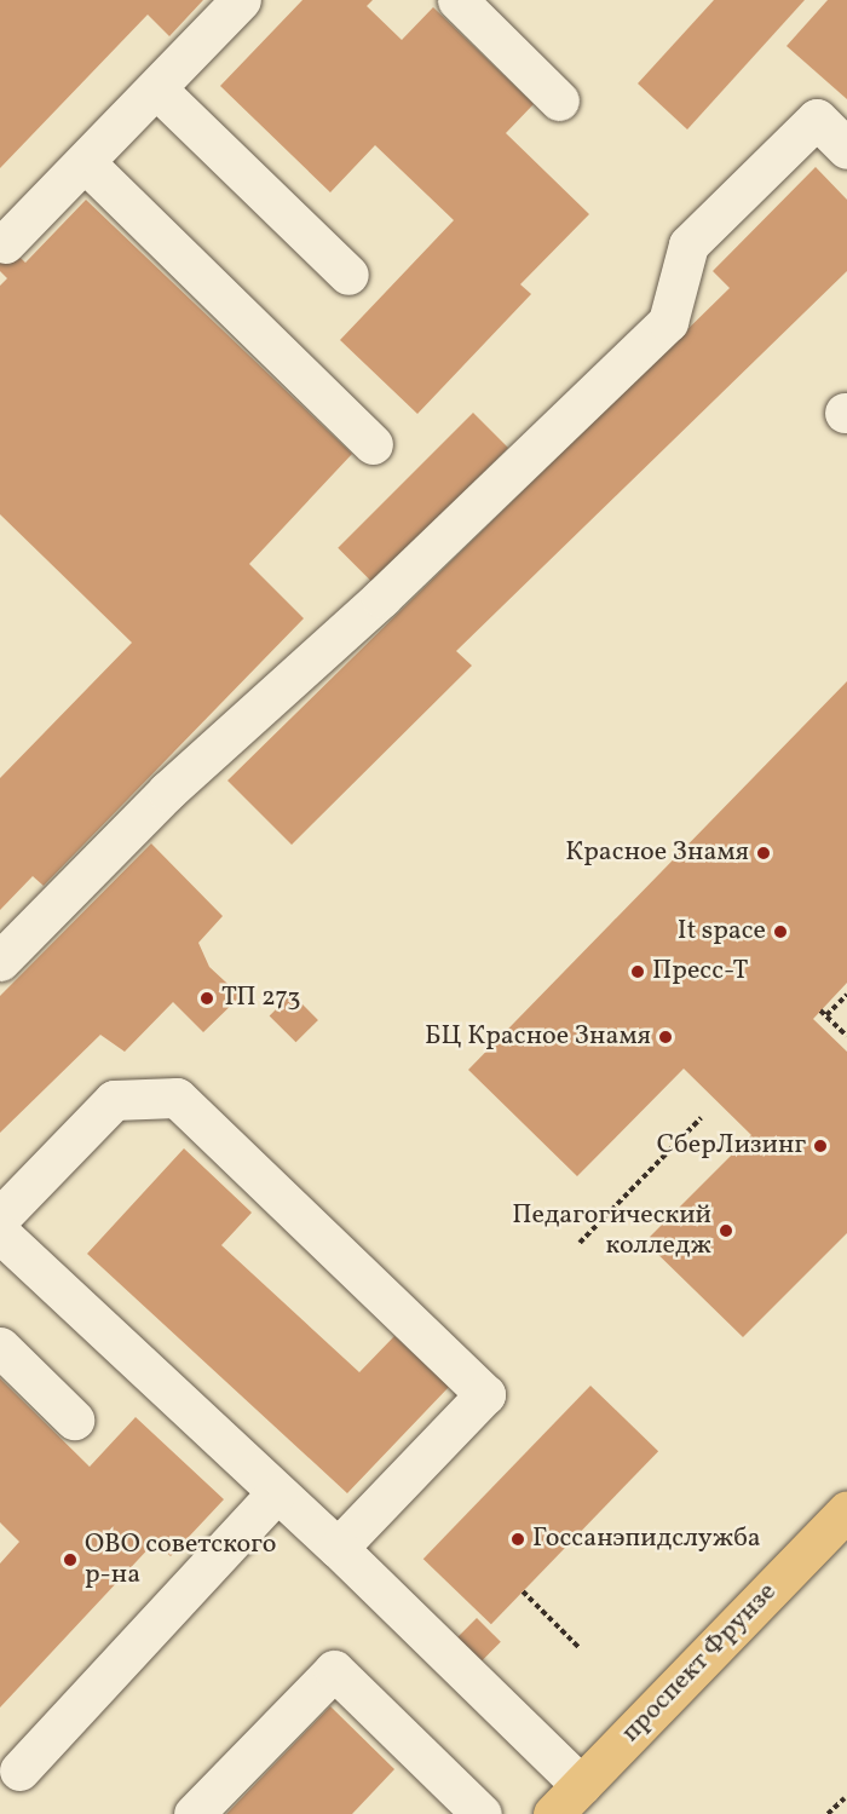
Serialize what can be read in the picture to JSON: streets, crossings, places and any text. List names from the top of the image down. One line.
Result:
{"streets":{"main road":["проспект Фрунзе"]},"places":["Красное Знамя","It space","Пресс-Т","ТП 273","БЦ Красное Знамя","СберЛизинг","Педагогический колледж","Госсанэпидслужба","ОВО советского р-на"]}
